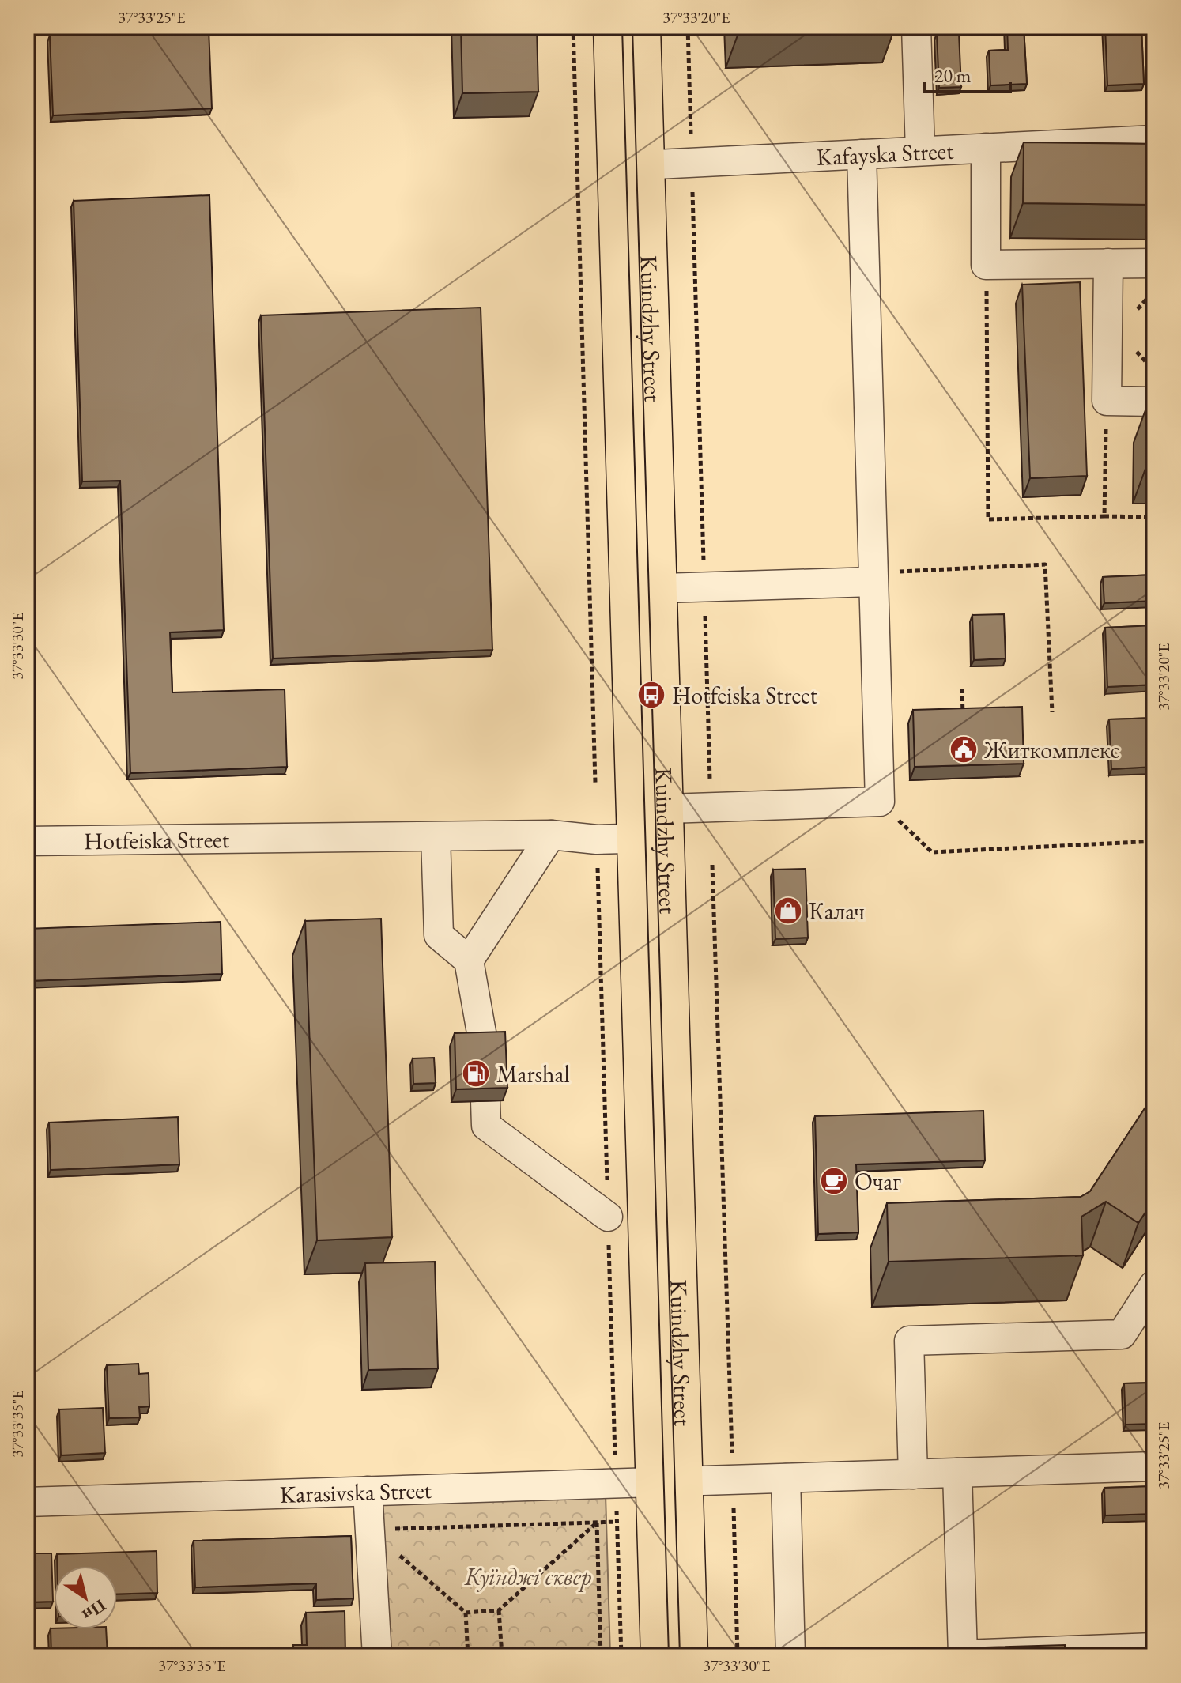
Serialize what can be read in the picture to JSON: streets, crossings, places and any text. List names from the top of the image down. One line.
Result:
{"streets":{"main road":["Kuindzhy Street"],"street":["Kafayska Street","Hotfeiska Street","Karasivska Street"]},"crossings":[["Kafayska Street","Kuindzhy Street"],["Kuindzhy Street","Hotfeiska Street"],["Kuindzhy Street","Karasivska Street"]],"parks":["Куїнджі сквер"],"places":{"bus stop":["Hotfeiska Street"],"public building":["Житкомплекс"],"shop":["Калач"],"fuel station":["Marshal"],"cafe":["Очаг"]},"scale_bar":"20 m","north":"bottom right","coordinates":["37°33'25\"E","37°33'20\"E","37°33'30\"E","37°33'35\"E"]}
